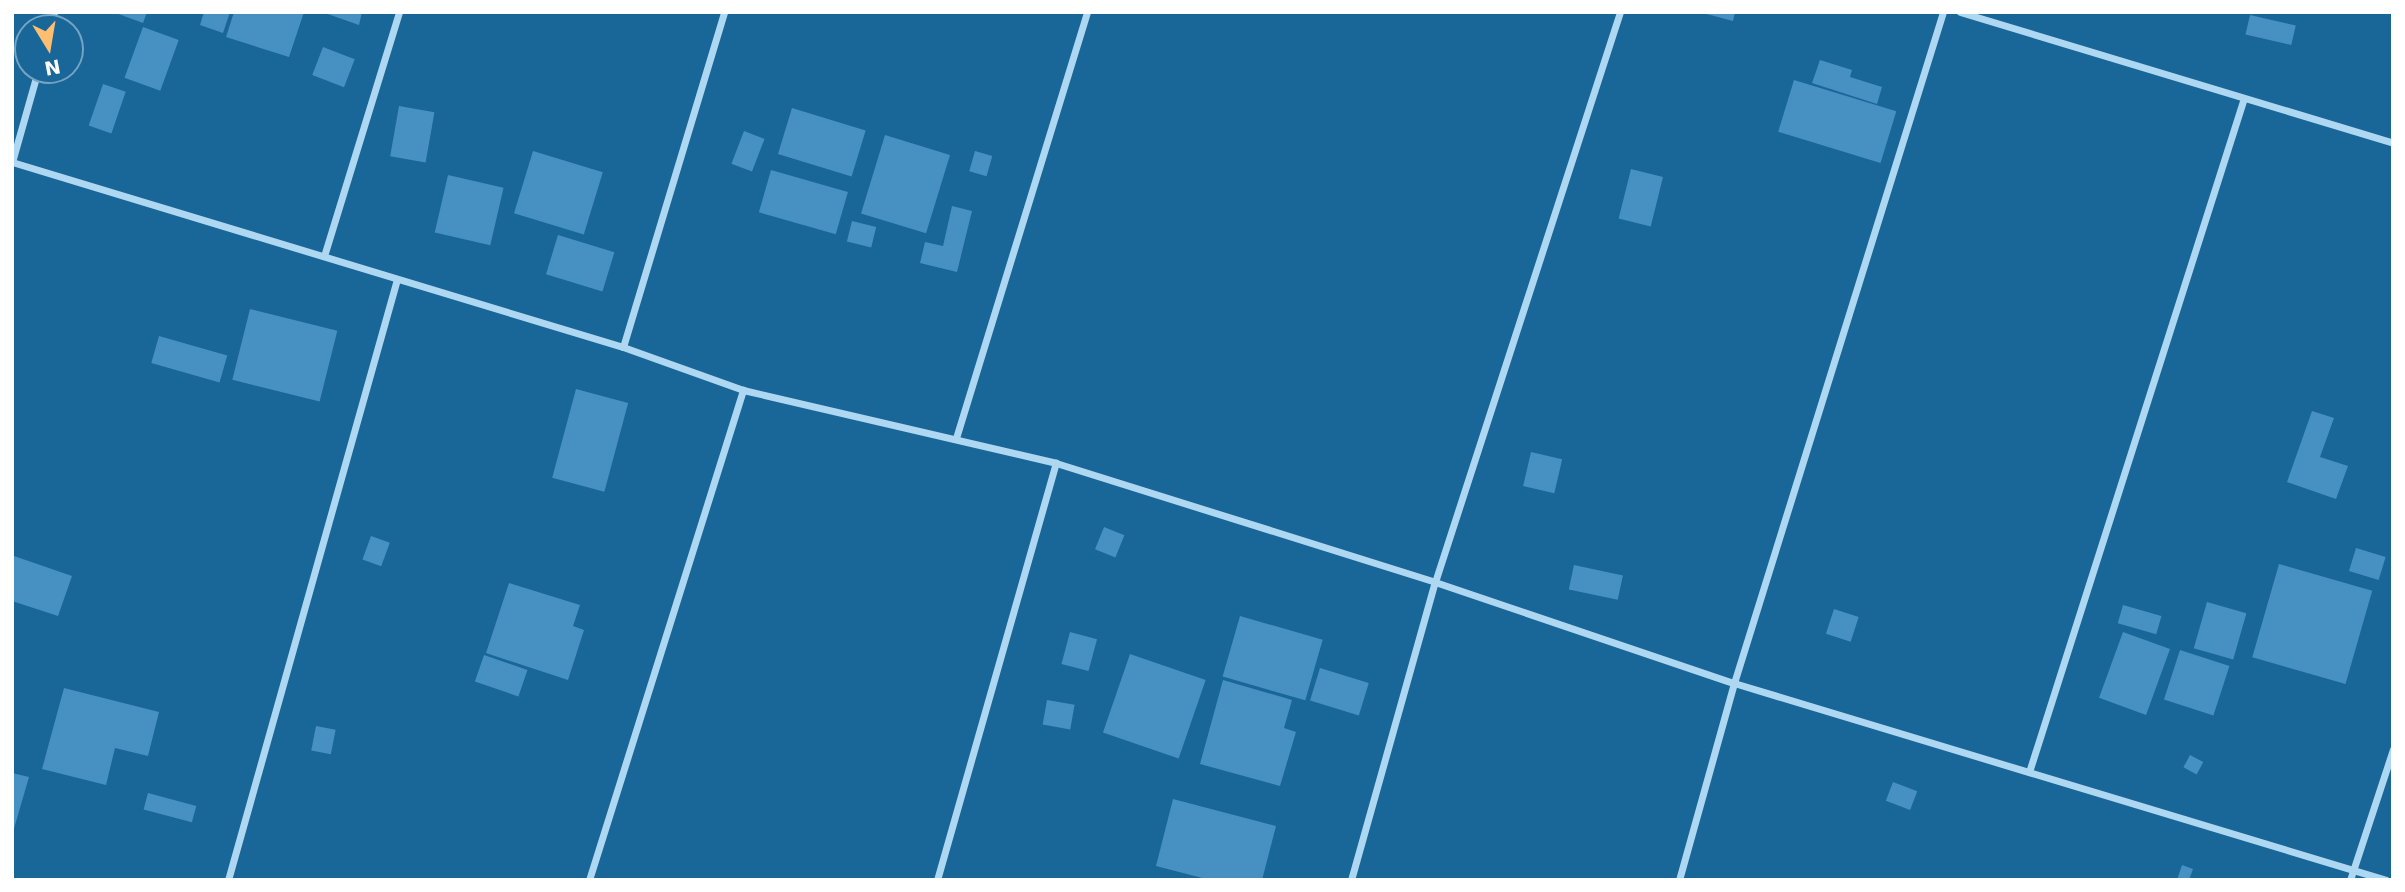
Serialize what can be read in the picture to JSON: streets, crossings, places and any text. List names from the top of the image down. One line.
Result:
{"north":"bottom"}
